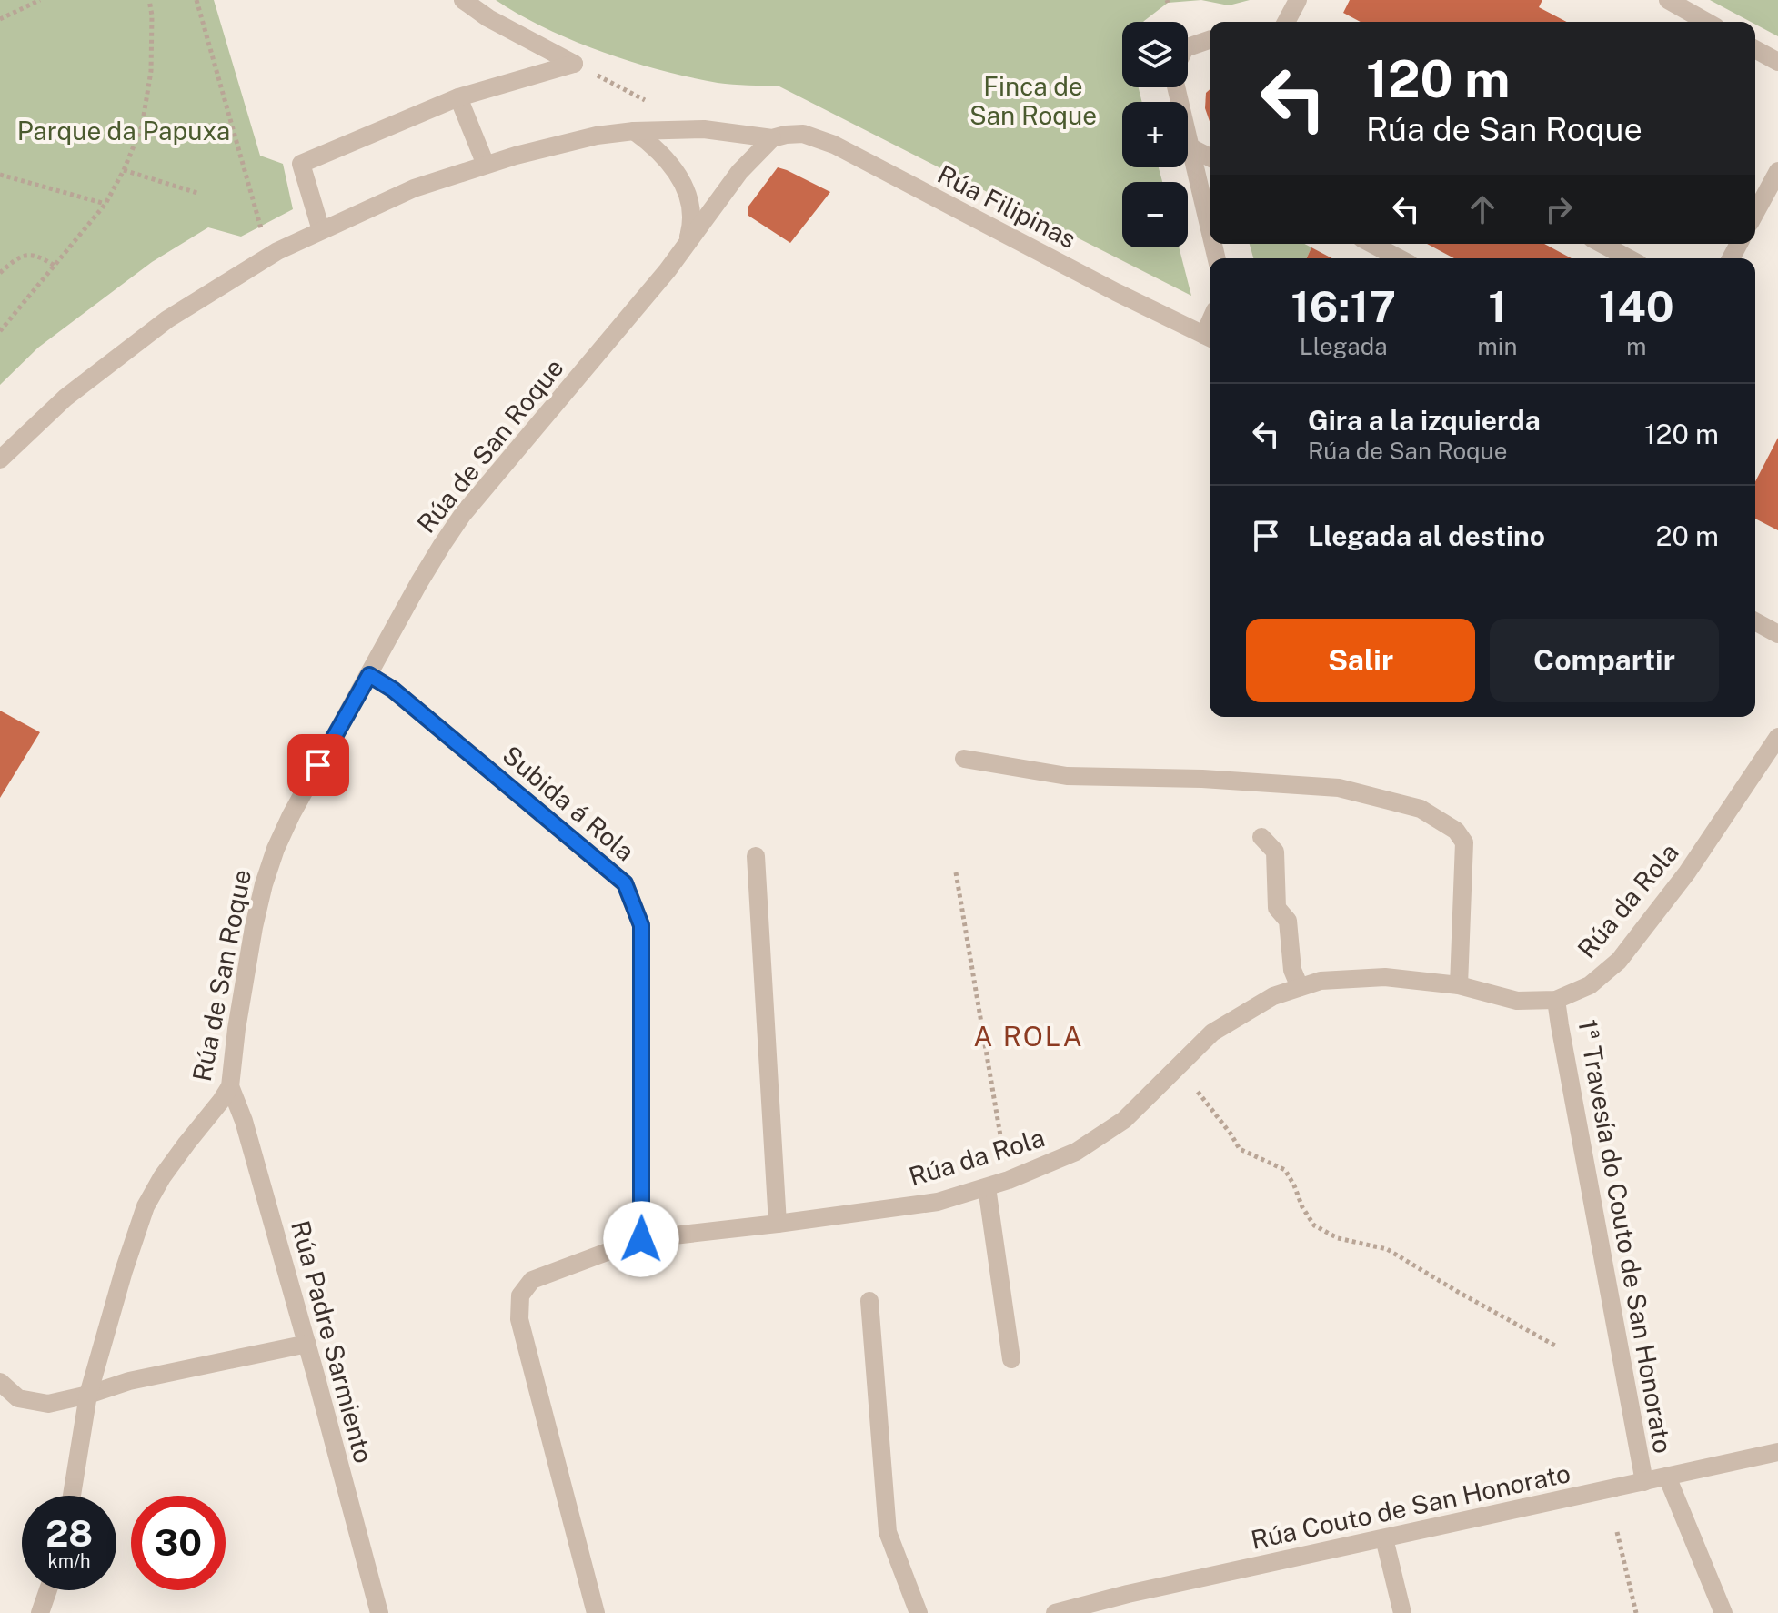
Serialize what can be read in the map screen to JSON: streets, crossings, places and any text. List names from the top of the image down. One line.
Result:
{"streets":{"street":["Rúa Filipinas","Rúa de San Roque","Subida á Rola","Rúa da Rola","1ª Travesía do Couto de San Honorato","Rúa Padre Sarmiento","Rúa Couto de San Honorato"]},"crossings":[["Rúa Filipinas","Rúa de San Roque"],["Rúa de San Roque","Subida á Rola"],["Rúa de San Roque","Rúa Padre Sarmiento"],["Subida á Rola","Rúa da Rola"],["Rúa da Rola","1ª Travesía do Couto de San Honorato"],["1ª Travesía do Couto de San Honorato","Rúa Couto de San Honorato"]],"districts":["A ROLA"],"parks":["Finca de San Roque","Parque da Papuxa"],"page":{"map_buttons":["+","−"],"turn":["120 m","Rúa de San Roque"],"eta":["16:17","Llegada","1","min","140","m"],"list":[{"name":"Gira a la izquierda","note":"Rúa de San Roque","value":"120 m"},{"name":"Llegada al destino","value":"20 m"}],"buttons":["Salir","Compartir"],"speed":"28 km/h","limit":"30"}}
